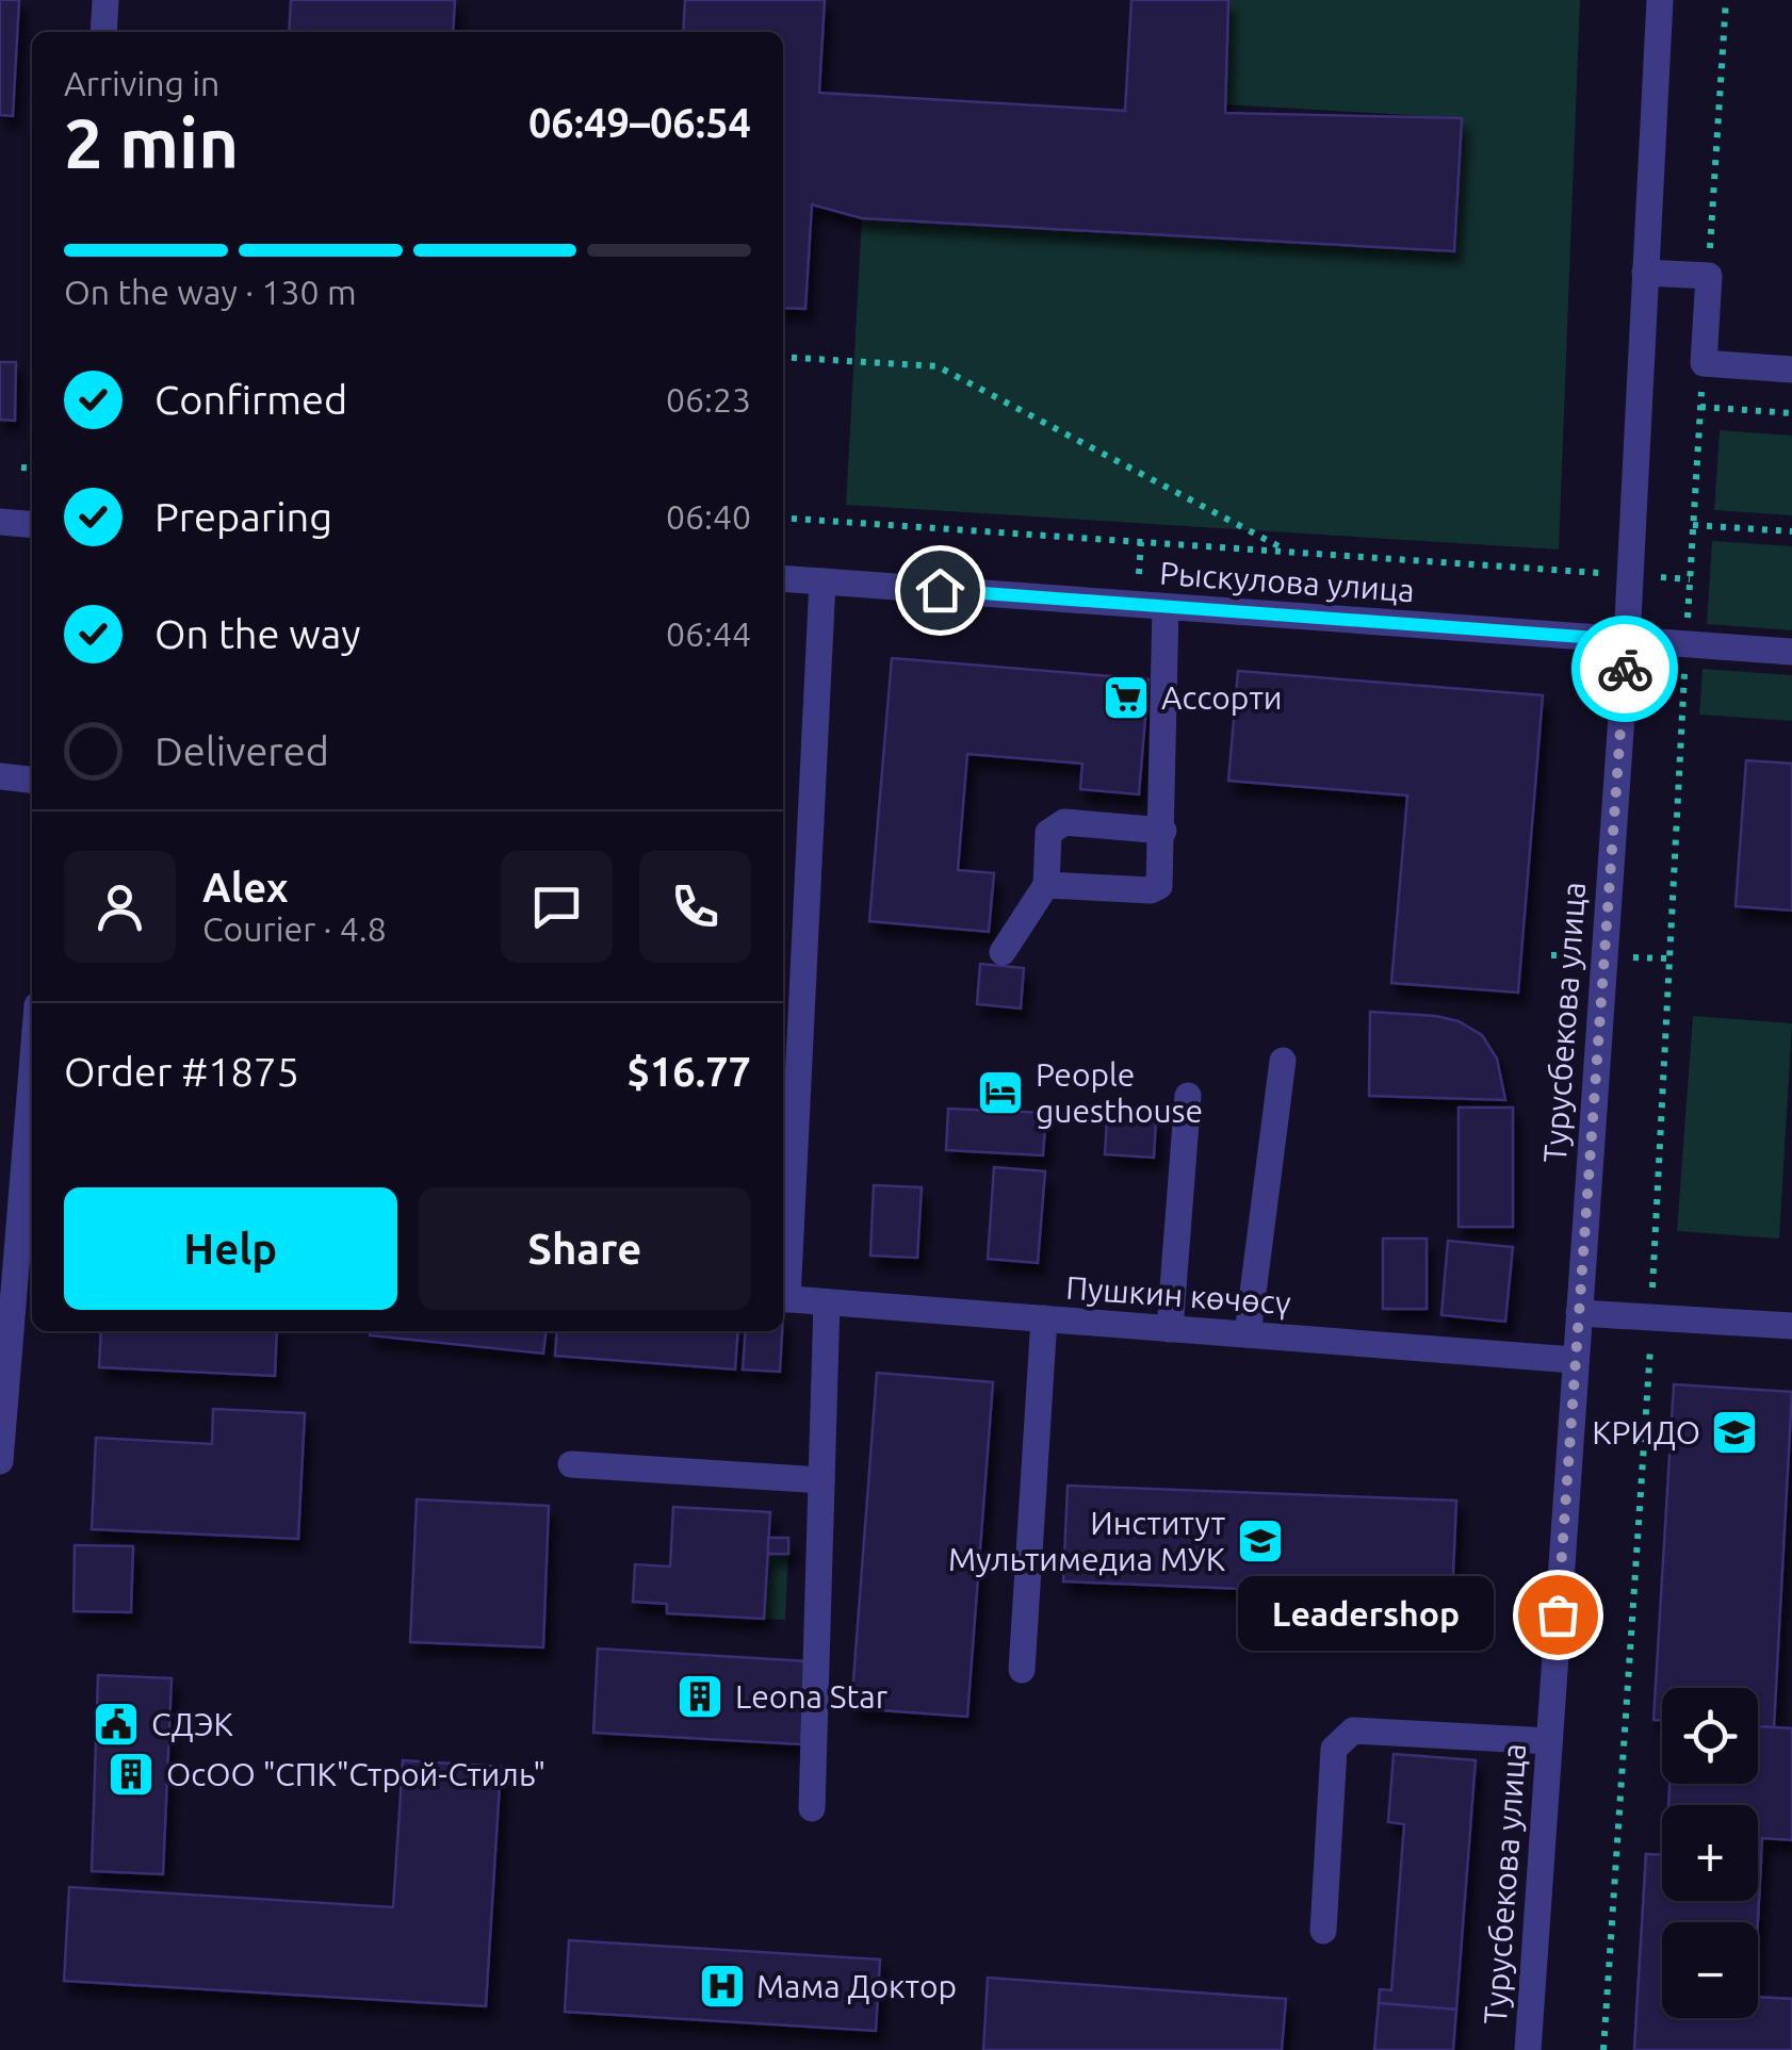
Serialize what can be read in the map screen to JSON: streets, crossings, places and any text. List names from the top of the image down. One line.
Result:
{"streets":{"street":["Рыскулова улица","Турусбекова улица","Пушкин көчөсү"]},"crossings":[["Рыскулова улица","Турусбекова улица"],["Турусбекова улица","Пушкин көчөсү"]],"places":{"supermarket":["Ассорти"],"hotel":["People guesthouse"],"school or university":["КРИДО","Институт Мультимедиа МУК"],"other":["Leadershop"],"building":["Leona Star","ОсОО \"СПК\"Строй-Стиль\""],"public building":["СДЭК"],"hospital":["Мама Доктор"]},"page":{"heading":["2 min","Arriving in","06:49–06:54"],"panel":["Alex","Courier · 4.8","Order #1875","$16.77"],"bar":"On the way · 130 m","list":[["Confirmed","06:23"],["Preparing","06:40"],["On the way","06:44"],"Delivered"],"buttons":["Help","Share"],"bubble":"Leadershop","map_buttons":["+","−"]}}
